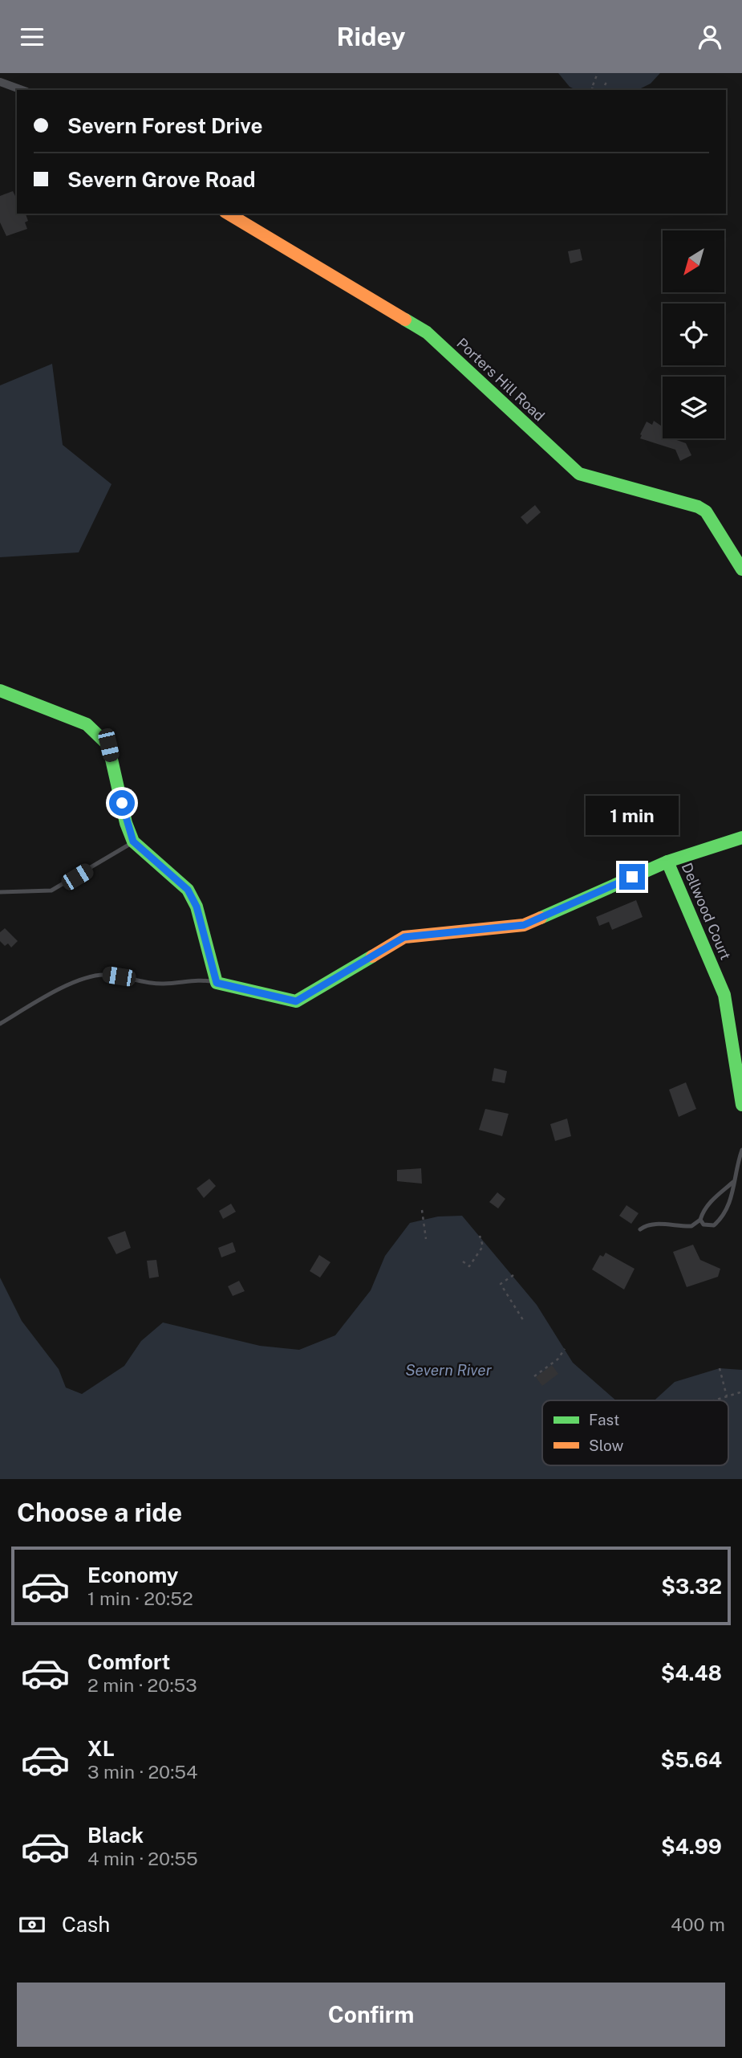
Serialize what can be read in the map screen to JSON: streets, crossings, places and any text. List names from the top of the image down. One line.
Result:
{"streets":{"street":["Porters Hill Road","Dellwood Court"]},"water":["Severn River"],"legend":["Fast","Slow"],"north":"bottom left","page":{"header":"Ridey","banner":["Severn Forest Drive","Severn Grove Road"],"bubble":"1 min","heading":"Choose a ride","list":[{"name":"Economy","note":"1 min · 20:52","value":"$3.32"},{"name":"Comfort","note":"2 min · 20:53","value":"$4.48"},{"name":"XL","note":"3 min · 20:54","value":"$5.64"},{"name":"Black","note":"4 min · 20:55","value":"$4.99"}],"pay":["Cash","400 m"],"buttons":"Confirm"}}
